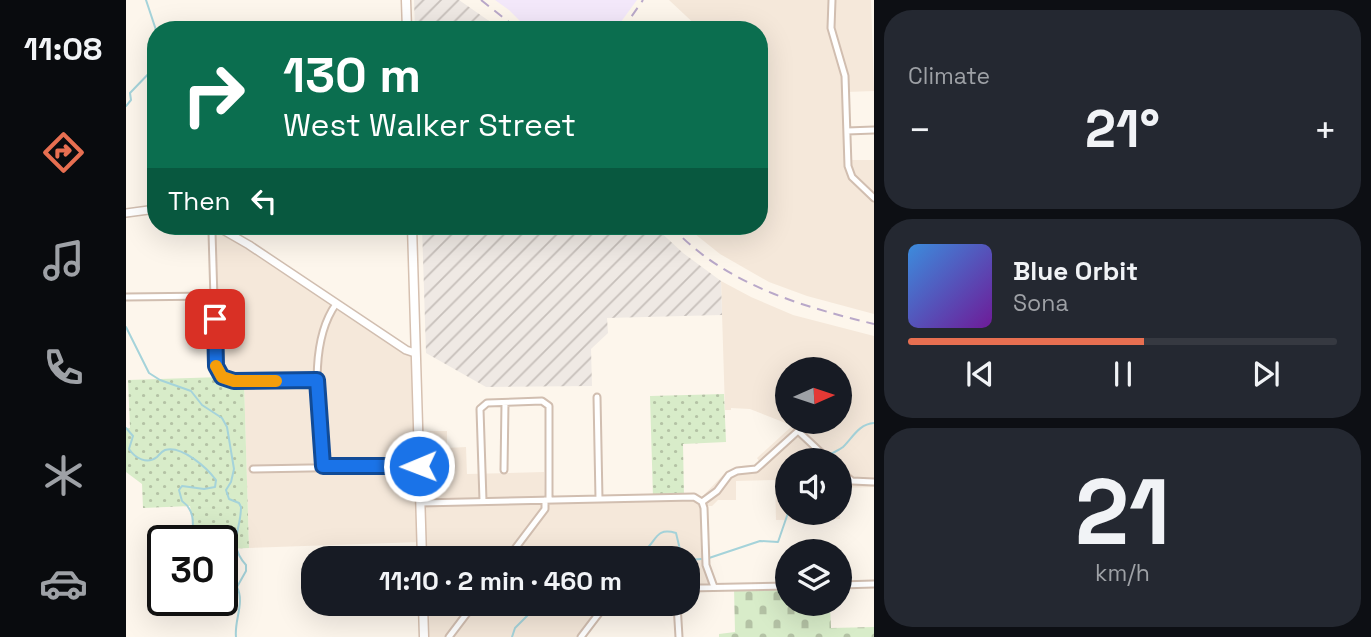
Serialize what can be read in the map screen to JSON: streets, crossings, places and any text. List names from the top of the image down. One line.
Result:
{"north":"right","page":{"tabs":"11:08","tile":["Climate",["21","km/h"]],"turn":["130 m","West Walker Street"],"heat":["−","21°","+"],"then":"Then","song":["Blue Orbit","Sona"],"limit":"30","trip":"11:10 · 2 min · 460 m"}}
